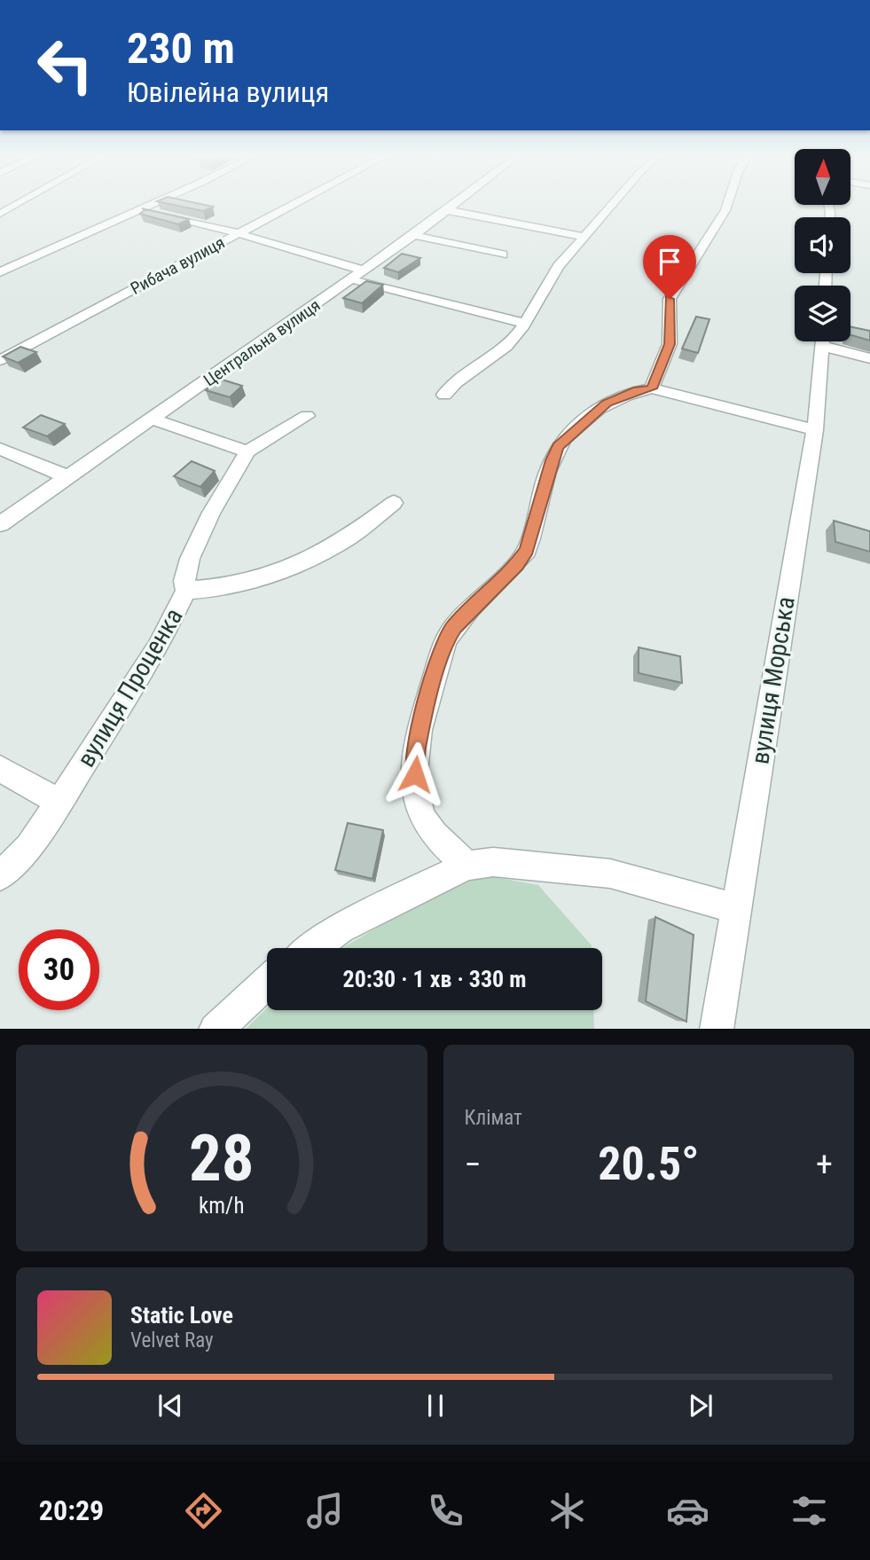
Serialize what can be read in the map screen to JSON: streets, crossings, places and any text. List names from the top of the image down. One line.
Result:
{"streets":{"street":["Рибача вулиця","Центральна вулиця","вулиця Морська","вулиця Проценка"]},"north":"top","page":{"turn":["230 m","Ювілейна вулиця"],"limit":"30","trip":"20:30 · 1 хв · 330 m","tile":"Клімат","heat":["−","20.5°","+"],"song":["Static Love","Velvet Ray"],"tabs":"20:29","gauge":["28","km/h"]}}
